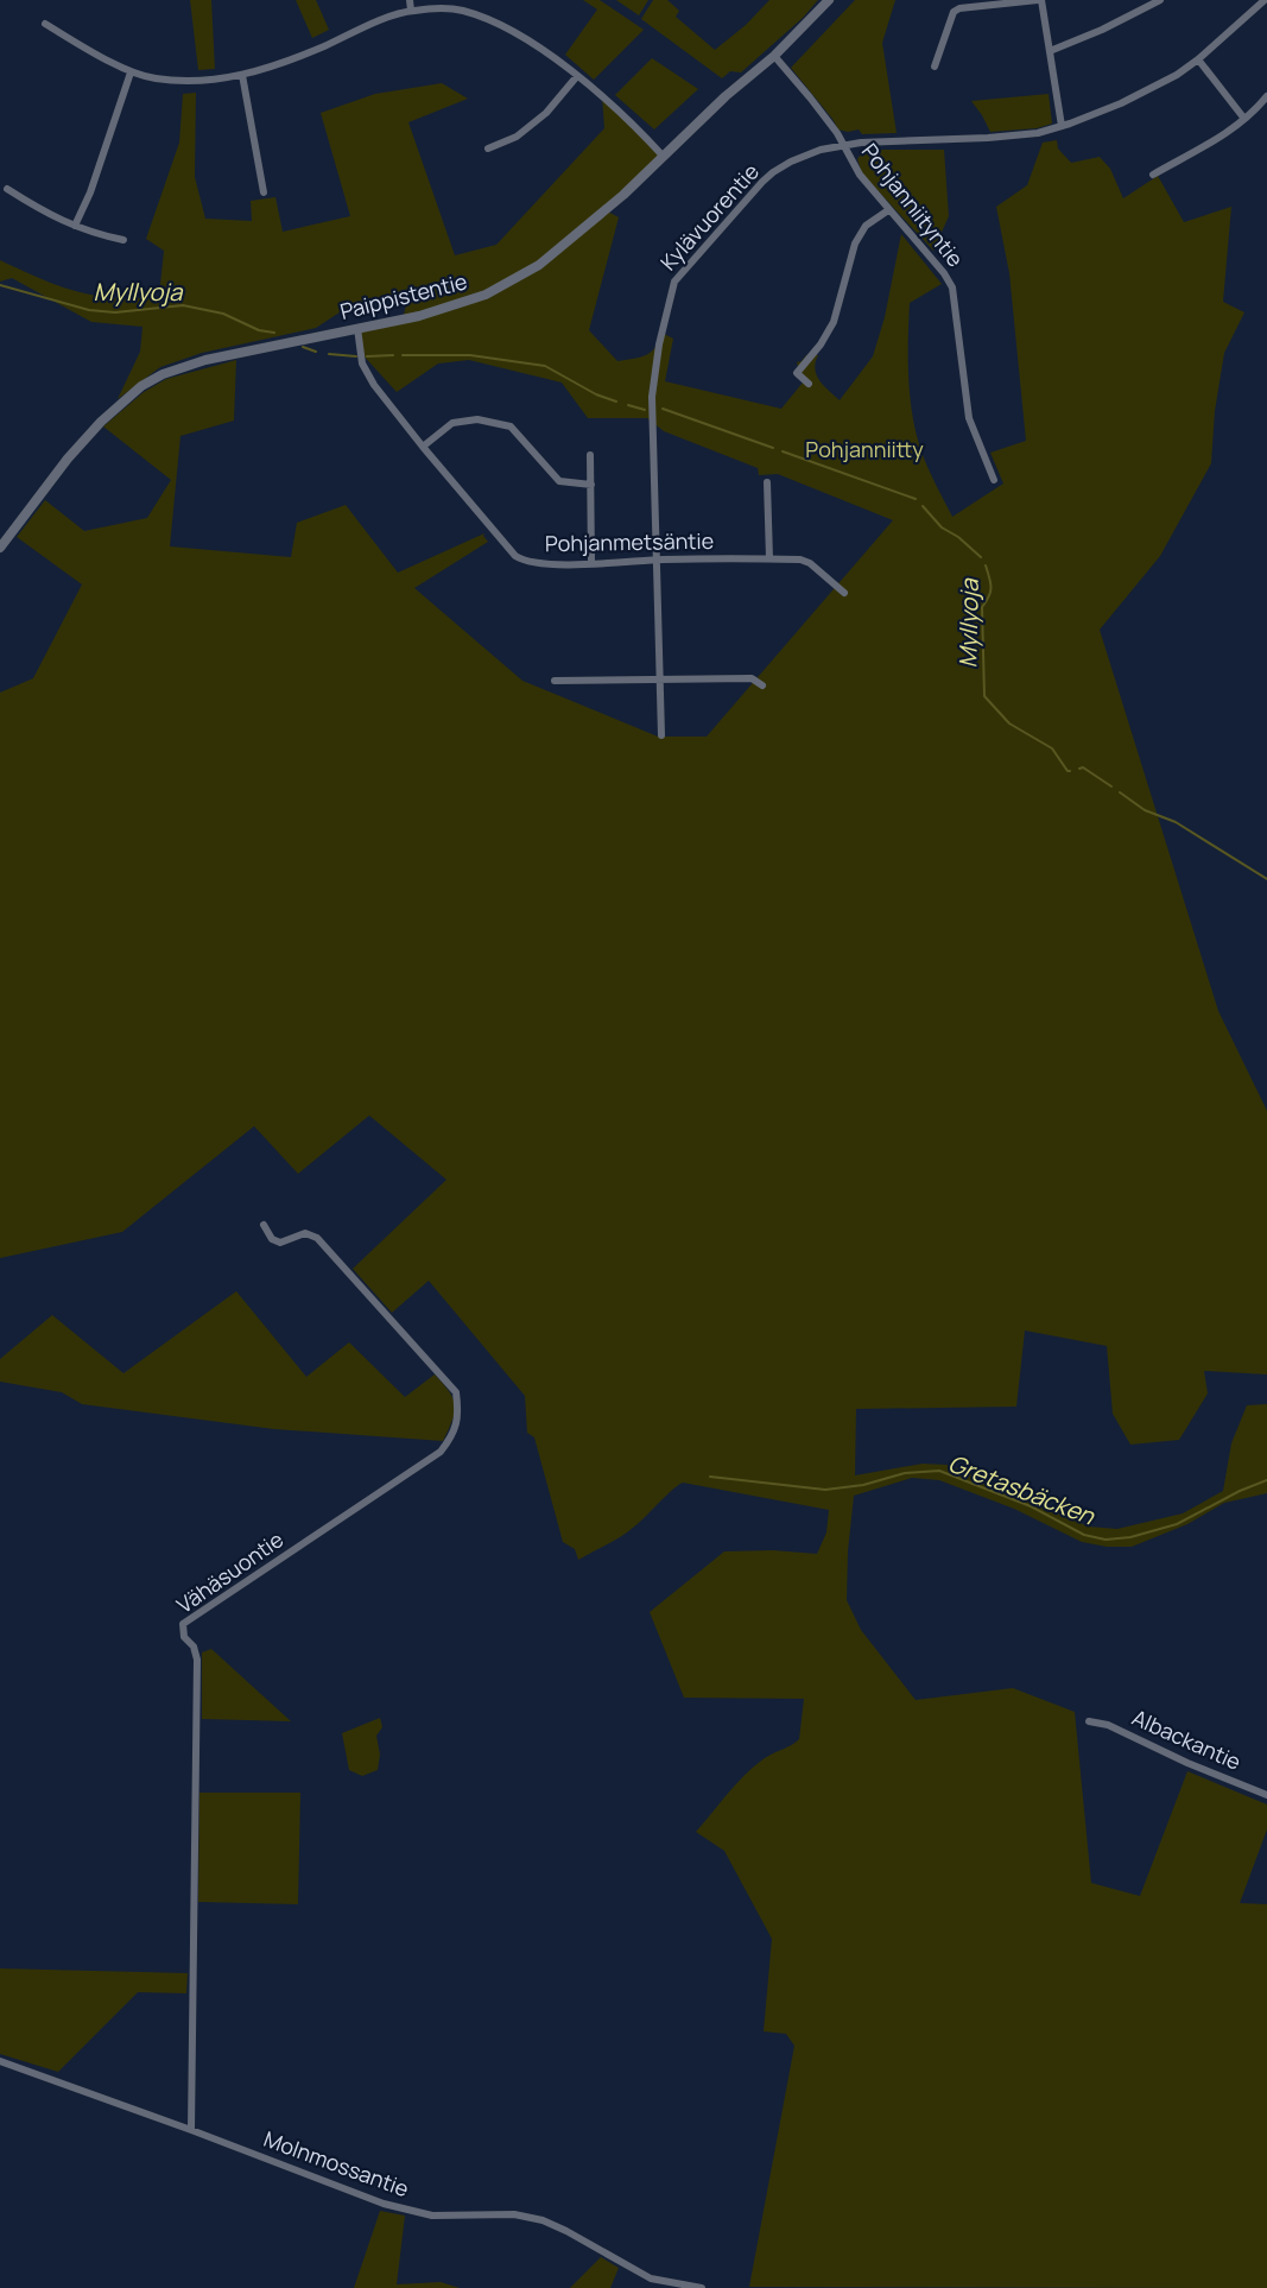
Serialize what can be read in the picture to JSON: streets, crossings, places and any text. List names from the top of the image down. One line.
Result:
{"streets":{"street":["Pohjanniityntie","Kylävuorentie","Paippistentie","Pohjanmetsäntie","Vähäsuontie","Albackantie","Molnmossantie"]},"crossings":[["Pohjanniityntie","Kylävuorentie"],["Pohjanniityntie","Paippistentie"],["Kylävuorentie","Pohjanmetsäntie"],["Paippistentie","Pohjanmetsäntie"],["Vähäsuontie","Molnmossantie"]],"water":["Myllyoja","Gretasbäcken"],"parks":["Pohjanniitty"]}
